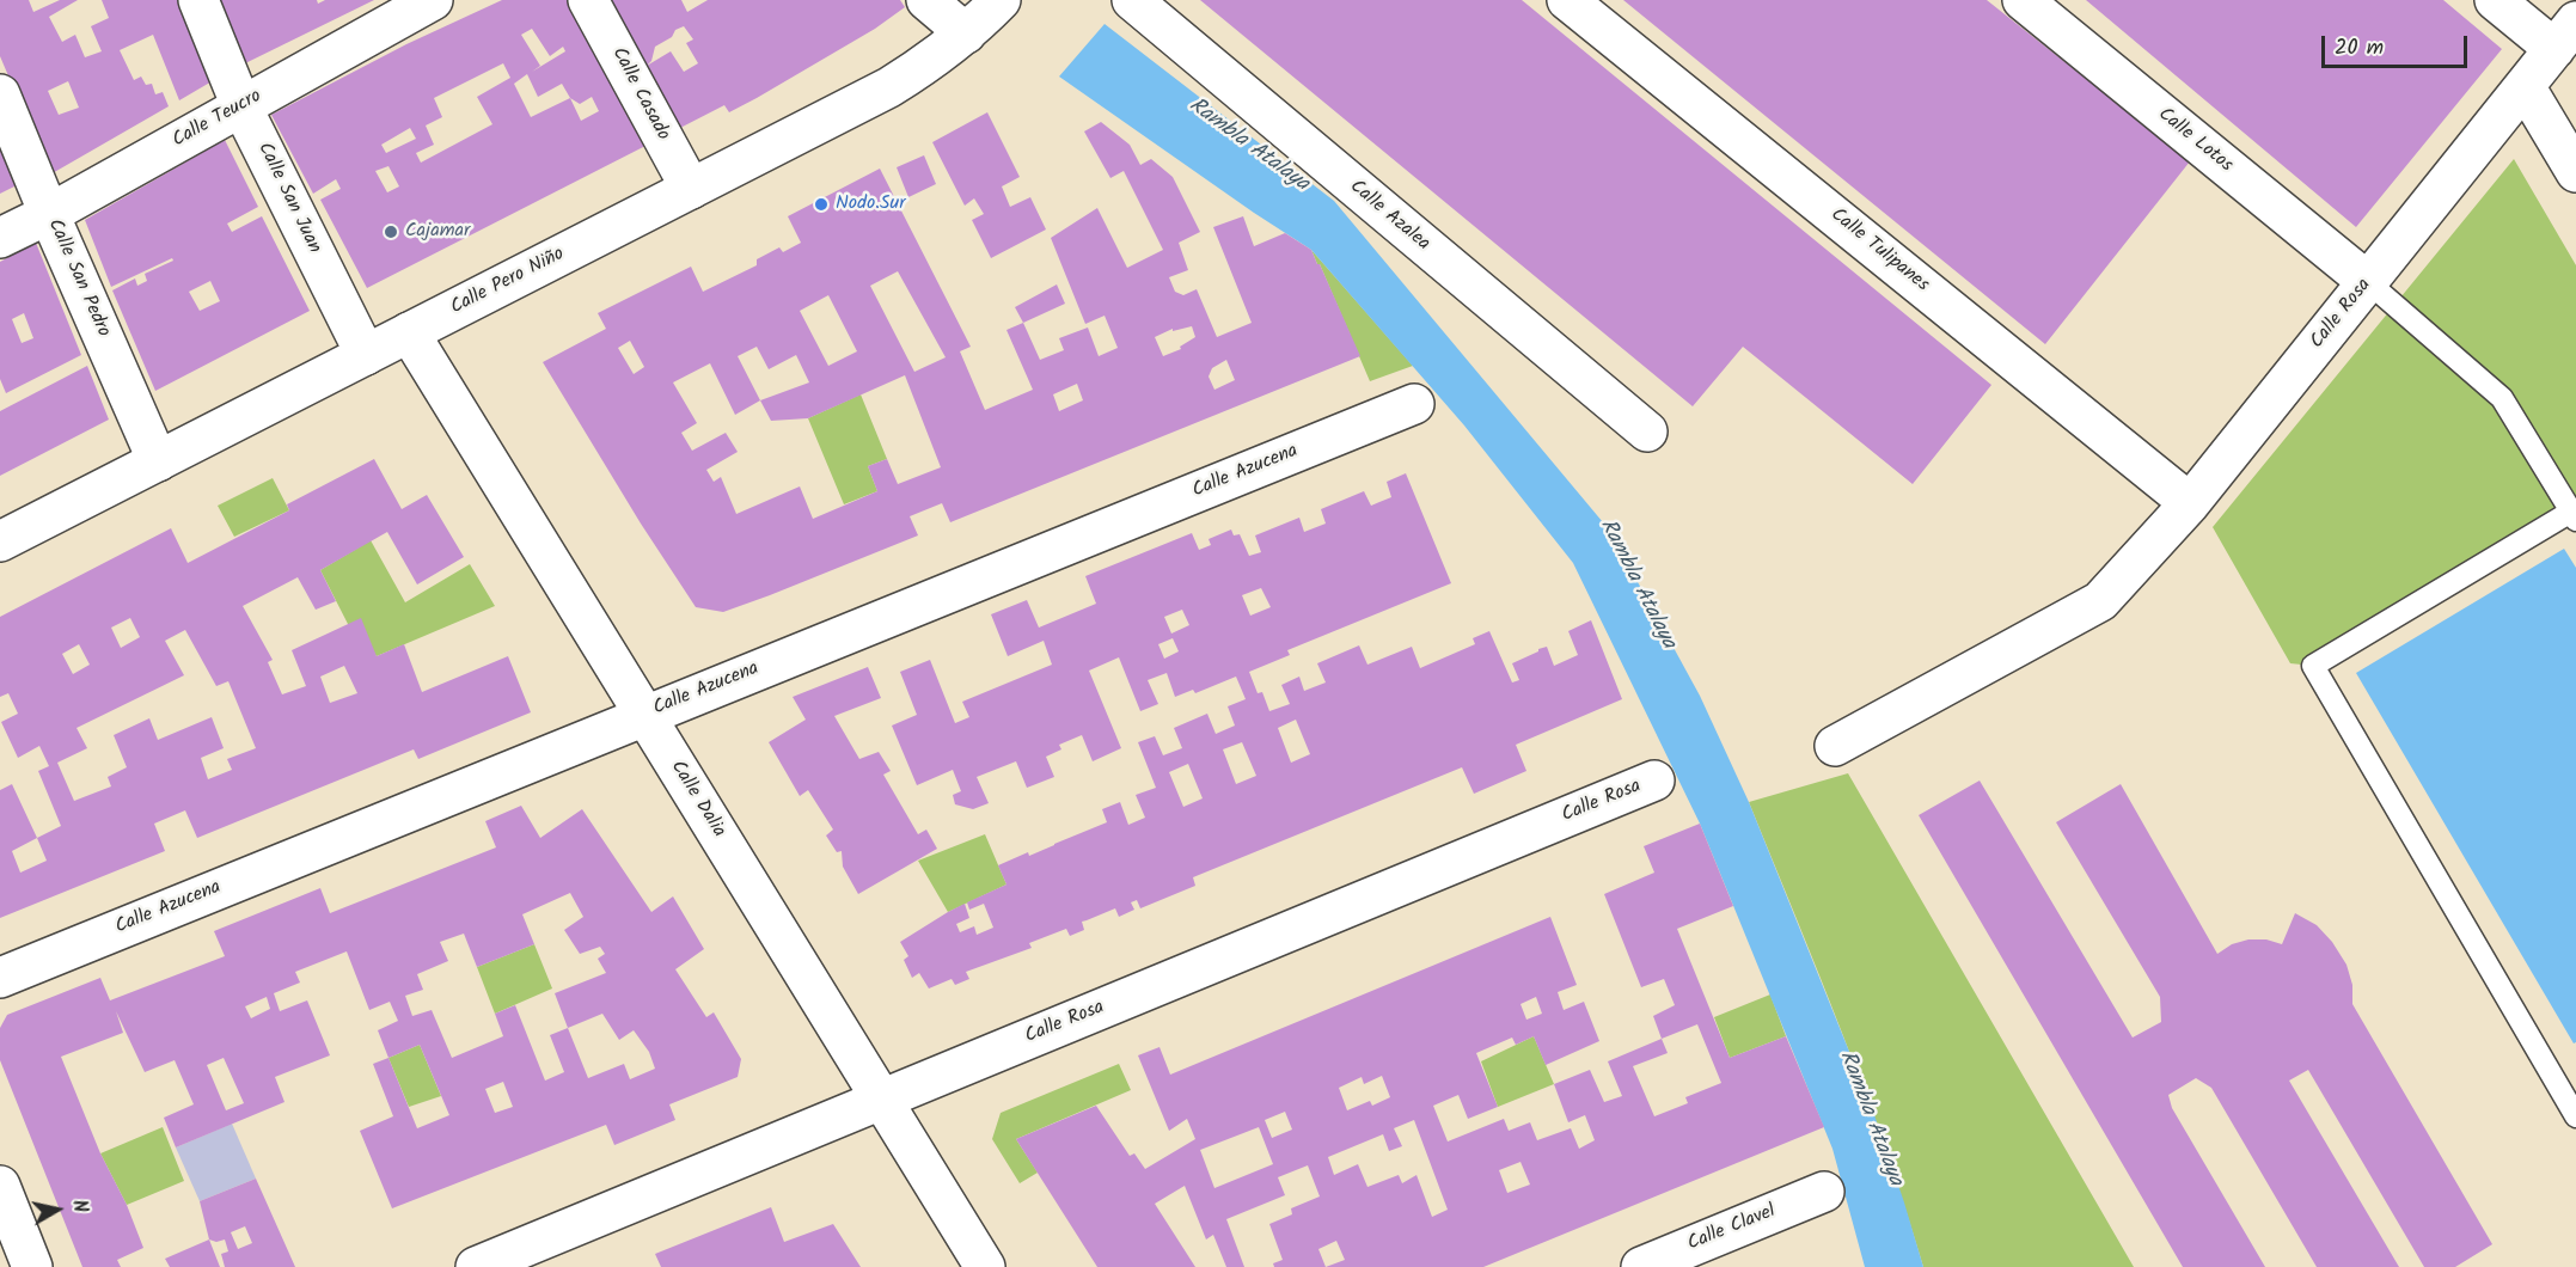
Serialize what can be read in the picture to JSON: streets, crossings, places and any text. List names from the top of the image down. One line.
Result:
{"streets":{"street":["Calle Casado","Calle Teucro","Calle Lotos","Calle San Juan","Calle Azalea","Calle Tulipanes","Calle San Pedro","Calle Pero Niño","Calle Rosa","Calle Azucena","Calle Dalia","Calle Clavel"]},"crossings":[["Calle Casado","Calle Pero Niño"],["Calle Teucro","Calle San Juan"],["Calle Teucro","Calle San Pedro"],["Calle Lotos","Calle Rosa"],["Calle San Juan","Calle Pero Niño"],["Calle Tulipanes","Calle Rosa"],["Calle San Pedro","Calle Pero Niño"],["Calle Pero Niño","Calle Dalia"],["Calle Rosa","Calle Dalia"],["Calle Azucena","Calle Dalia"]],"water":["Rambla Atalaya"],"places":["Nodo.Sur","Cajamar"],"scale_bar":"20 m","north":"right"}
